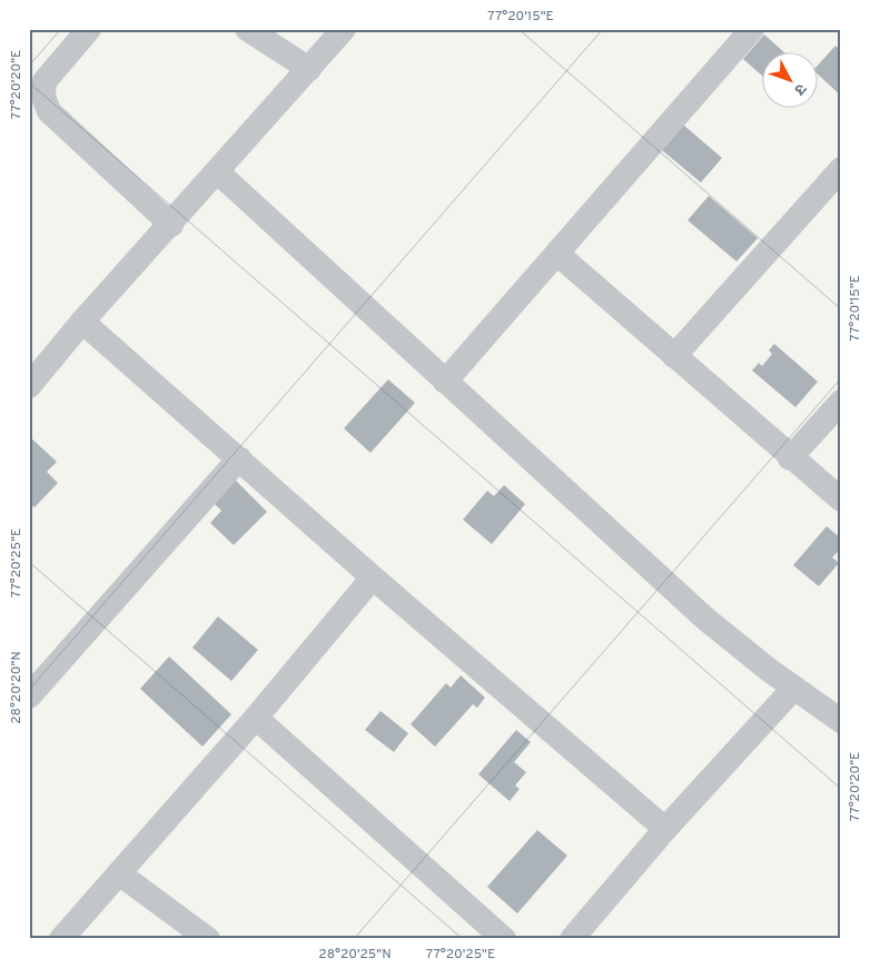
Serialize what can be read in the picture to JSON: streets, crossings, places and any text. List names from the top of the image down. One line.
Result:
{"north":"bottom right","coordinates":["77°20'15\"E","77°20'20\"E","77°20'25\"E","28°20'20\"N","28°20'25\"N"]}
